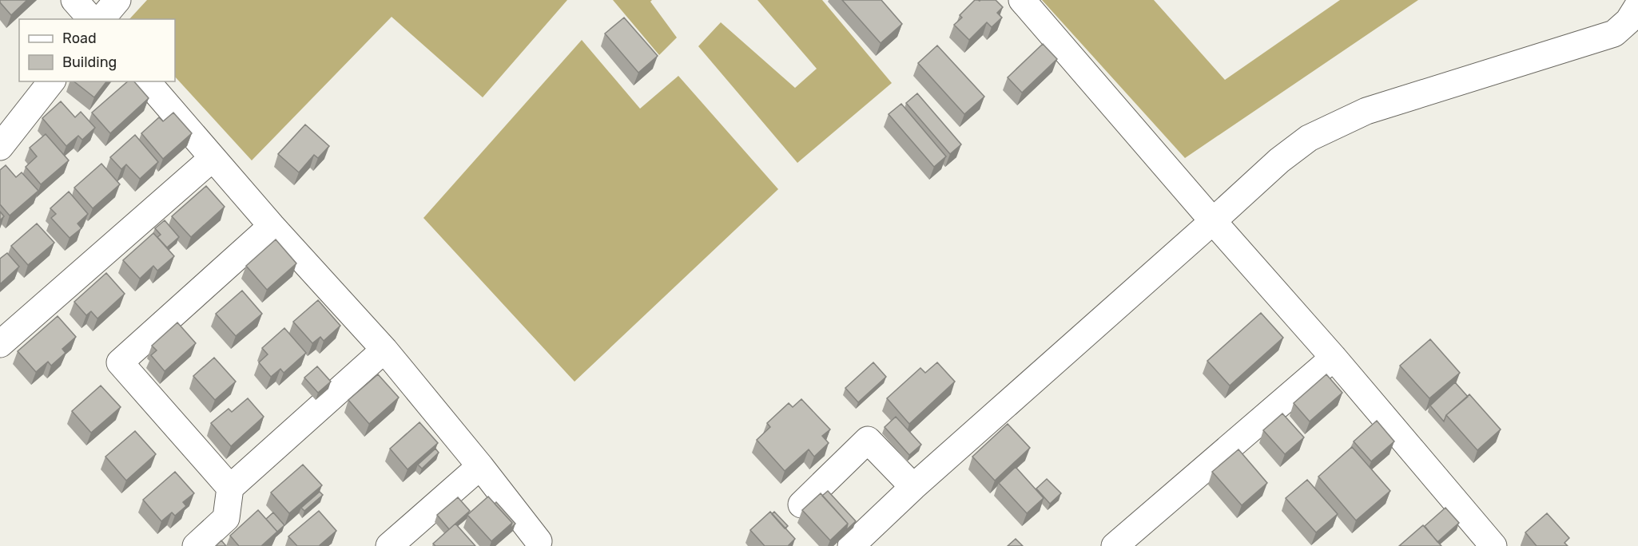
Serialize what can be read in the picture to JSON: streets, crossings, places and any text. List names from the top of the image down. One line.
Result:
{"legend":["Road","Building"]}
